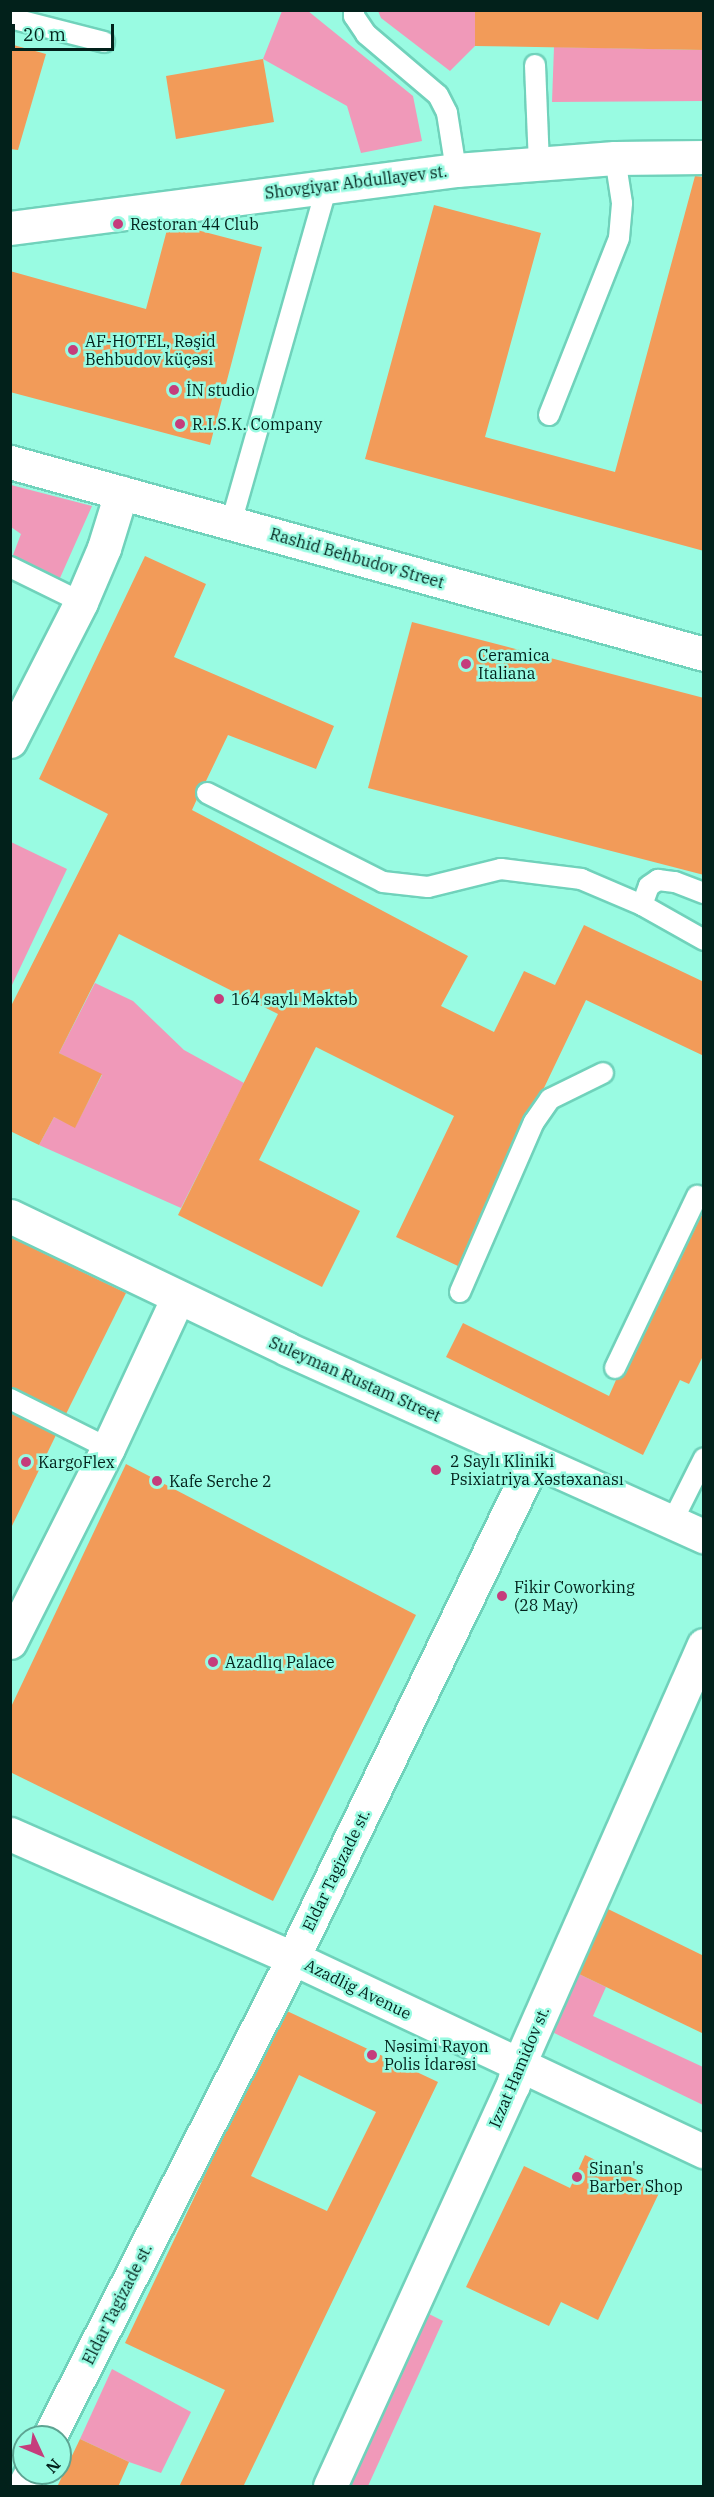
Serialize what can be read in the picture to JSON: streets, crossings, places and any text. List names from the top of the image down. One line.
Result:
{"streets":{"street":["Shovgiyar Abdullayev st.","Rashid Behbudov Street","Suleyman Rustam Street","Eldar Tagizade st.","Azadlig Avenue","Izzat Hamidov st."]},"crossings":[["Suleyman Rustam Street","Eldar Tagizade st."],["Eldar Tagizade st.","Azadlig Avenue"],["Azadlig Avenue","Izzat Hamidov st."]],"places":["Restoran 44 Club","AF-HOTEL, Rəşid Behbudov küçəsi","İN studio","R.I.S.K. Company","Ceramica Italiana","164 saylı Məktəb","KargoFlex","2 Saylı Kliniki Psixiatriya Xəstəxanası","Kafe Serche 2","Fikir Coworking (28 May)","Azadlıq Palace","Nəsimi Rayon Polis İdarəsi","Sinan's Barber Shop"],"scale_bar":"20 m","north":"bottom right"}
